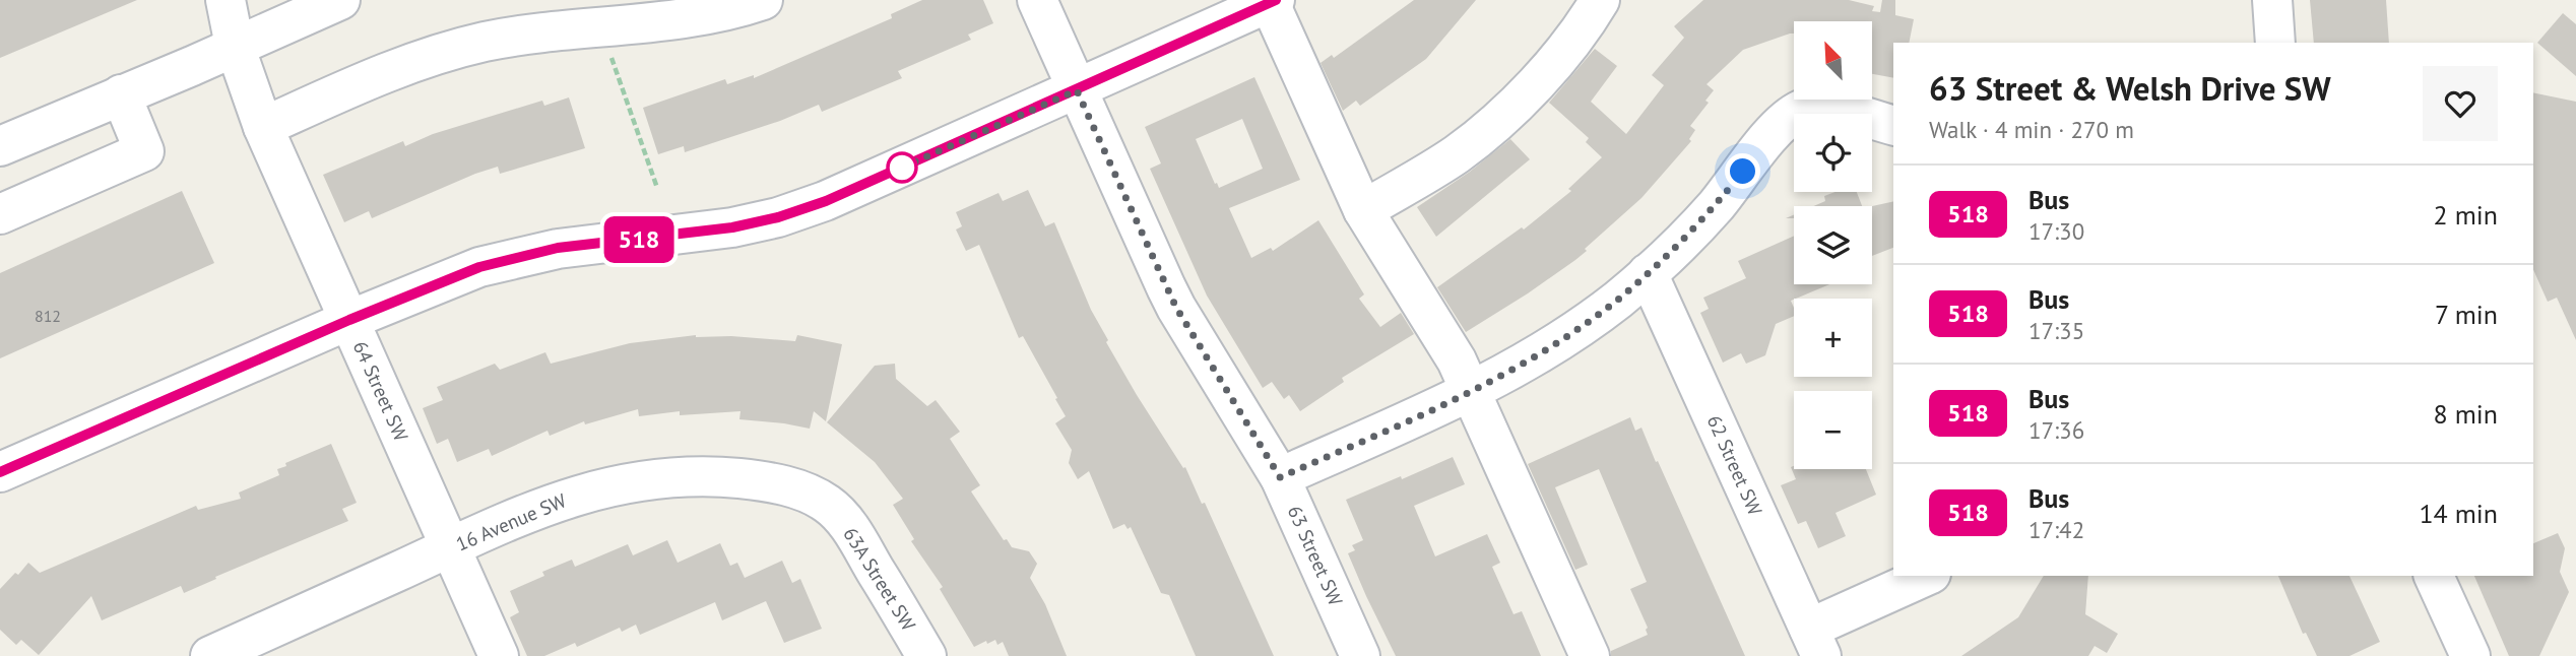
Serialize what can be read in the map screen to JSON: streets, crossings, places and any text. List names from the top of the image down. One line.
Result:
{"streets":{"street":["64 Street SW","62 Street SW","16 Avenue SW","63 Street SW","63A Street SW"]},"crossings":[["64 Street SW","16 Avenue SW"],["16 Avenue SW","63A Street SW"]],"lines":["bus line 518"],"house_numbers":["812"],"north":"top left","page":{"on_map":"518","map_buttons":["+","−"],"heading":["63 Street & Welsh Drive SW","Walk · 4 min · 270 m"],"list":[{"mark":"518","name":"Bus","note":"17:30","value":"2 min"},{"mark":"518","name":"Bus","note":"17:35","value":"7 min"},{"mark":"518","name":"Bus","note":"17:36","value":"8 min"},{"mark":"518","name":"Bus","note":"17:42","value":"14 min"}]}}
